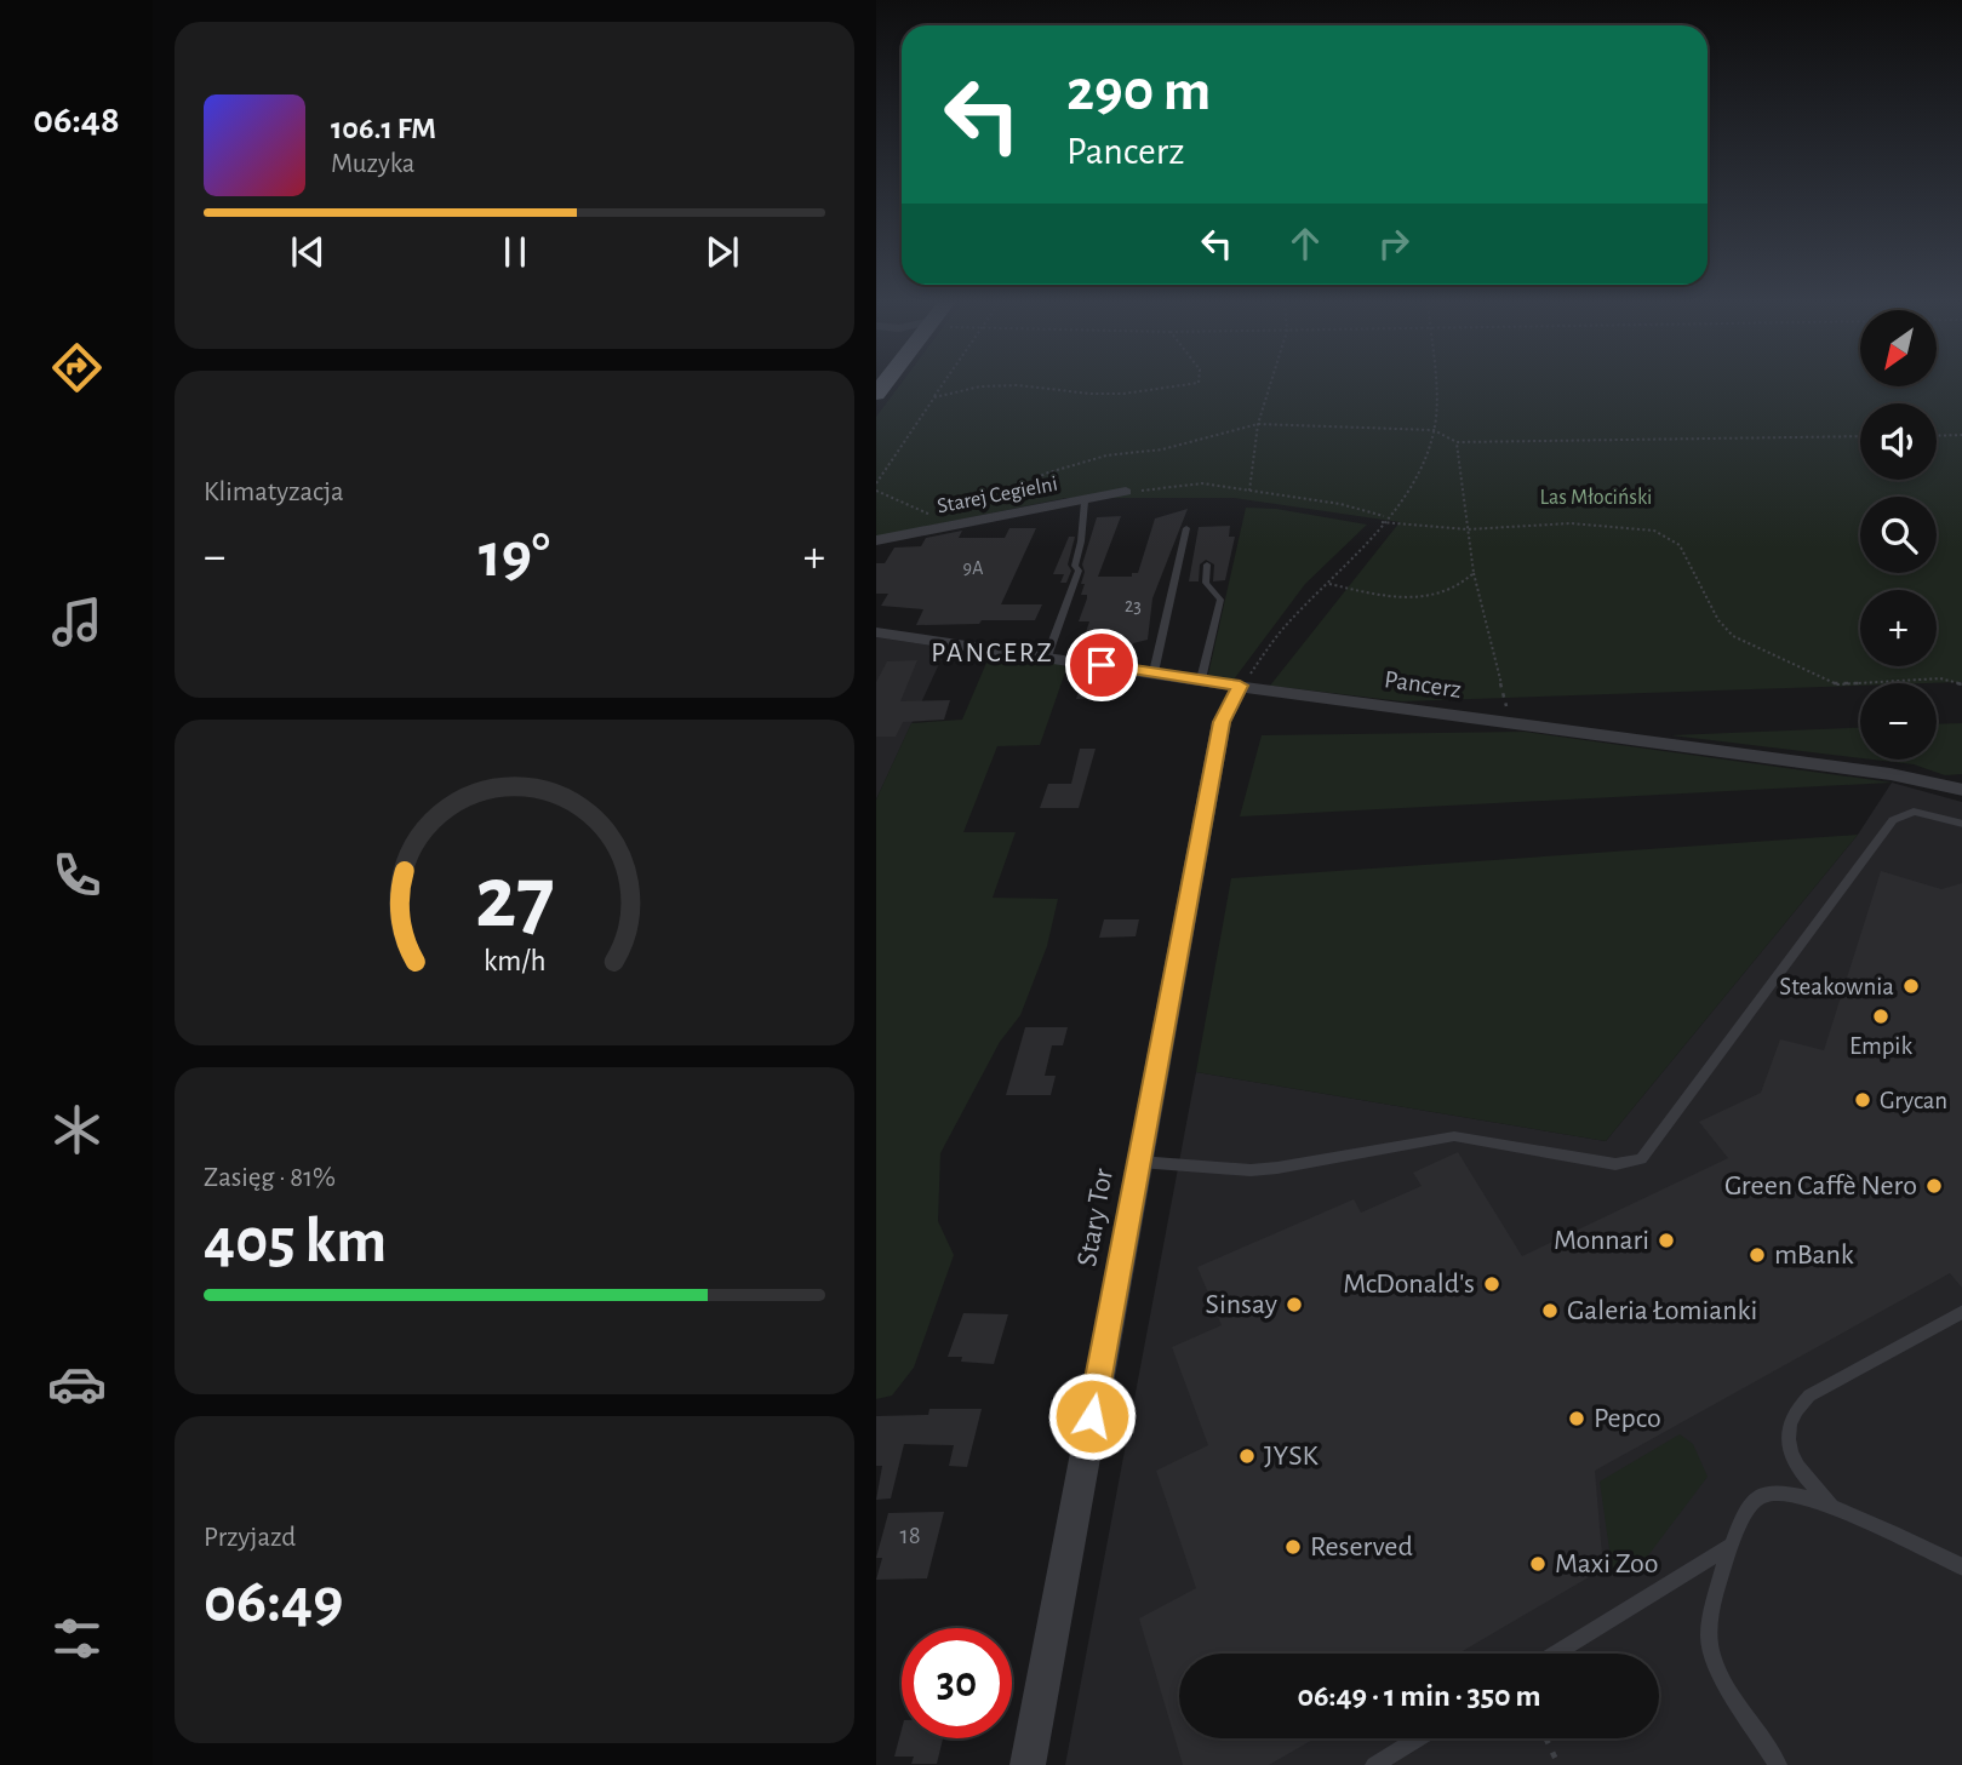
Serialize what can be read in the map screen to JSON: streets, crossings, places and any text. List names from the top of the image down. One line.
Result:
{"streets":{"street":["Starej Cegielni","Pancerz","Stary Tor"]},"crossings":[["Pancerz","Stary Tor"]],"districts":["PANCERZ"],"parks":["Las Młociński"],"places":["Steakownia","Empik","Grycan","Green Caffè Nero","Monnari","mBank","McDonald's","Sinsay","Galeria Łomianki","Pepco","JYSK","Reserved","Maxi Zoo"],"house_numbers":["9A","23","18"],"north":"bottom left","page":{"tabs":"06:48","turn":["290 m","Pancerz"],"song":["106.1 FM","Muzyka"],"map_buttons":["+","−"],"tile":["Klimatyzacja",["Zasięg · 81%","405 km"],["Przyjazd","06:49"]],"heat":["−","19°","+"],"limit":"30","trip":"06:49 · 1 min · 350 m","gauge":["27","km/h"]}}
